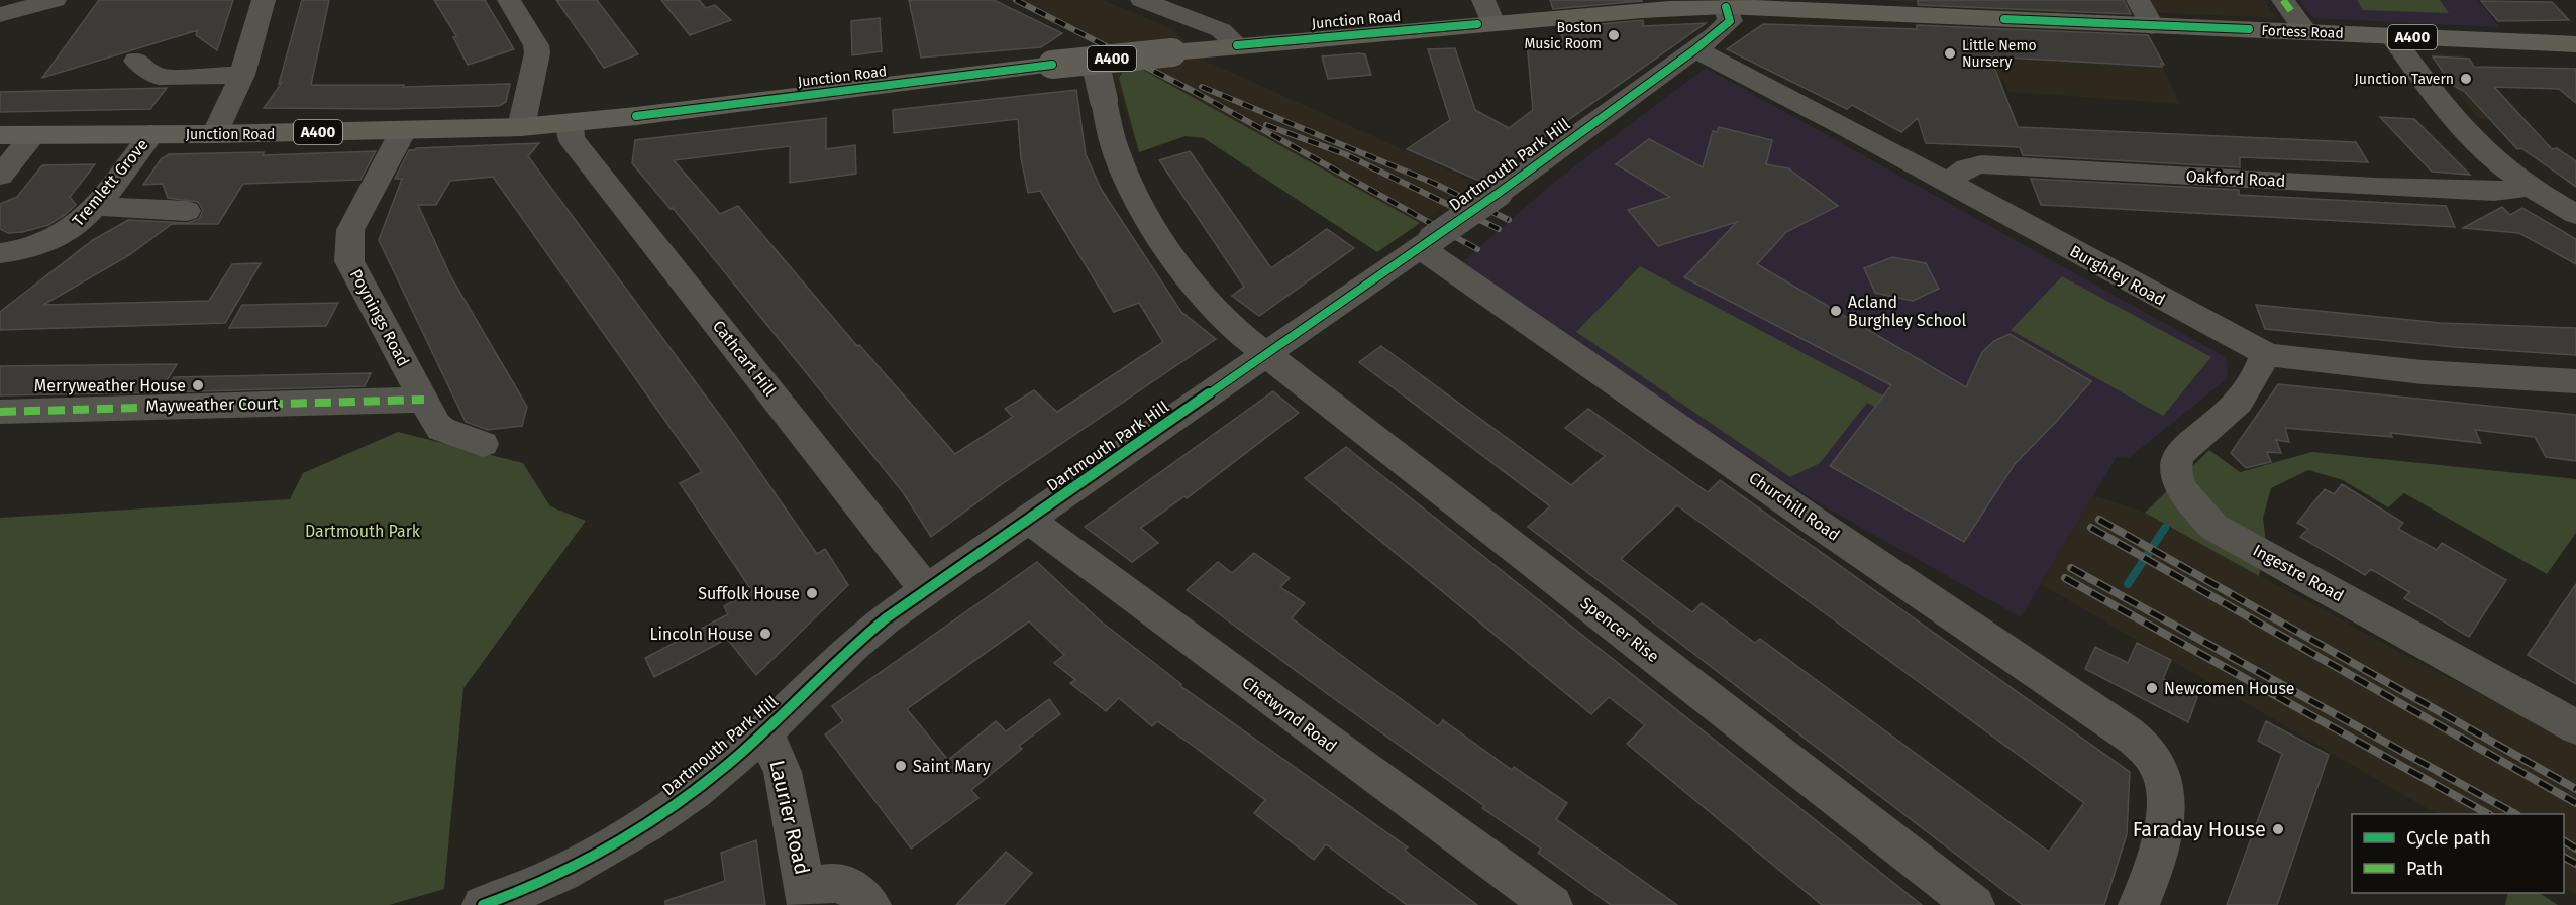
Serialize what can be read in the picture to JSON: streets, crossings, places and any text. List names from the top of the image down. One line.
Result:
{"streets":{"main road":["Junction Road","Fortess Road","A400"],"street":["Dartmouth Park Hill","Oakford Road","Tremlett Grove","Burghley Road","Poynings Road","Cathcart Hill","Mayweather Court","Churchill Road","Ingestre Road","Spencer Rise","Chetwynd Road","Laurier Road"]},"crossings":[["Junction Road","Fortess Road"],["Junction Road","Dartmouth Park Hill"],["Junction Road","Tremlett Grove"],["Junction Road","Poynings Road"],["Junction Road","Cathcart Hill"],["Junction Road","Spencer Rise"],["Fortess Road","Dartmouth Park Hill"],["Dartmouth Park Hill","Burghley Road"],["Dartmouth Park Hill","Cathcart Hill"],["Dartmouth Park Hill","Churchill Road"],["Dartmouth Park Hill","Spencer Rise"],["Dartmouth Park Hill","Chetwynd Road"],["Dartmouth Park Hill","Laurier Road"],["Oakford Road","Burghley Road"],["Burghley Road","Ingestre Road"],["Poynings Road","Mayweather Court"]],"parks":["Dartmouth Park"],"places":["Boston Music Room","Little Nemo Nursery","Junction Tavern","Acland Burghley School","Merryweather House","Suffolk House","Lincoln House","Newcomen House","Saint Mary","Faraday House"],"legend":["Cycle path","Path"]}
